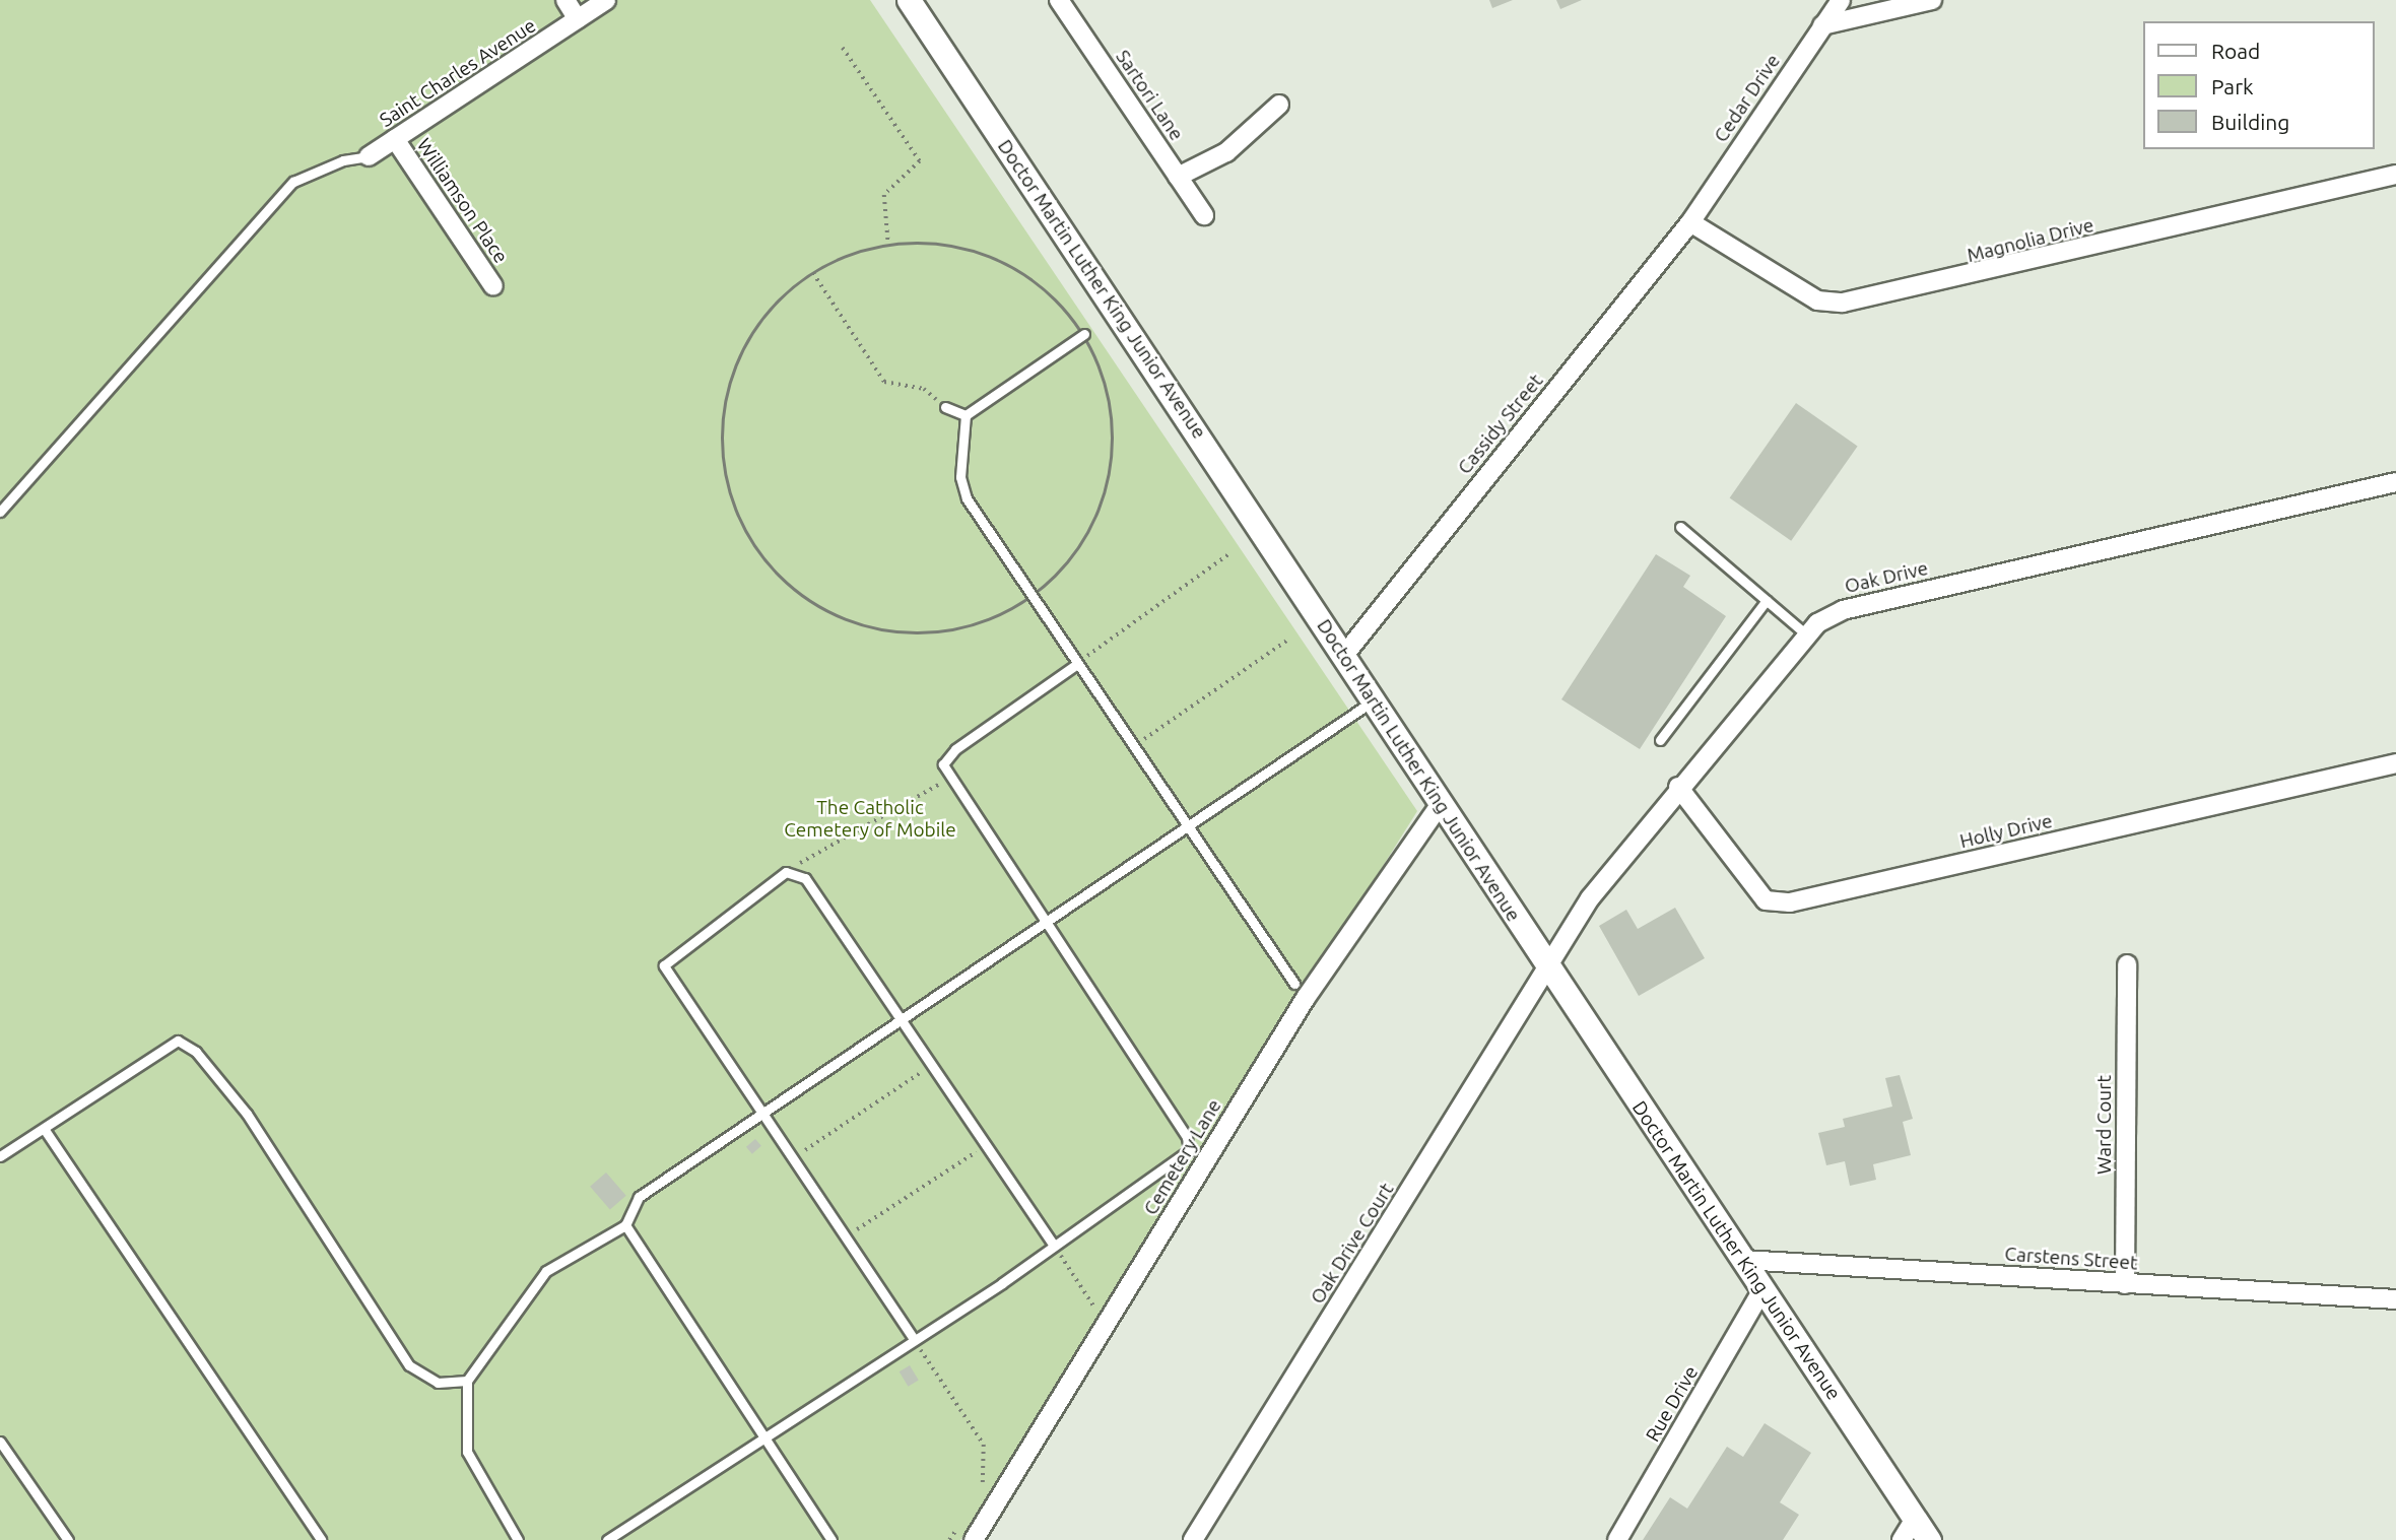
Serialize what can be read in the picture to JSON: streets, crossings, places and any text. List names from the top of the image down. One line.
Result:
{"streets":{"main road":["Doctor Martin Luther King Junior Avenue"],"street":["Saint Charles Avenue","Sartori Lane","Cedar Drive","Williamson Place","Magnolia Drive","Cassidy Street","Oak Drive","Holly Drive","Ward Court","Cemetery Lane","Oak Drive Court","Carstens Street","Rue Drive"]},"crossings":[["Saint Charles Avenue","Williamson Place"],["Cedar Drive","Magnolia Drive"],["Cedar Drive","Cassidy Street"],["Magnolia Drive","Cassidy Street"],["Doctor Martin Luther King Junior Avenue","Cassidy Street"],["Doctor Martin Luther King Junior Avenue","Oak Drive"],["Doctor Martin Luther King Junior Avenue","Cemetery Lane"],["Doctor Martin Luther King Junior Avenue","Oak Drive Court"],["Doctor Martin Luther King Junior Avenue","Carstens Street"],["Doctor Martin Luther King Junior Avenue","Rue Drive"],["Oak Drive","Holly Drive"],["Oak Drive","Oak Drive Court"],["Ward Court","Carstens Street"]],"parks":["The Catholic Cemetery of Mobile"],"legend":["Road","Park","Building"]}
